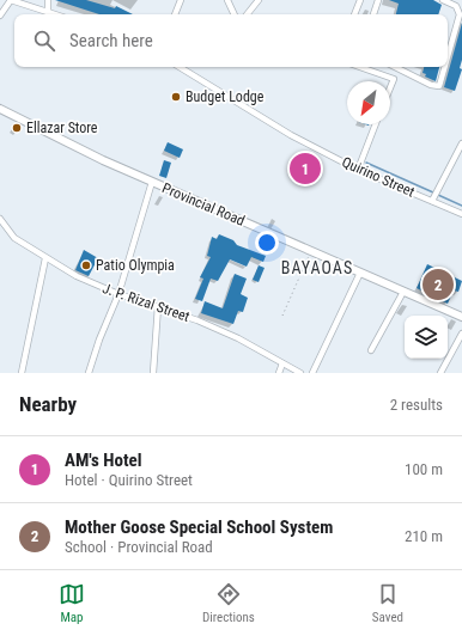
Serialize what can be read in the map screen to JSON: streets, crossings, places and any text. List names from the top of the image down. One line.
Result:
{"streets":{"main road":["Provincial Road"],"street":["Quirino Street","J. P. Rizal Street"]},"districts":["BAYAOAS"],"places":["Budget Lodge","Ellazar Store","Patio Olympia"],"north":"bottom left","page":{"search":"Search here","pins":["1","2"],"heading":["Nearby","2 results"],"list":[{"mark":"1","name":"AM's Hotel","note":"Hotel · Quirino Street","value":"100 m"},{"mark":"2","name":"Mother Goose Special School System","note":"School · Provincial Road","value":"210 m"}],"nav":["Map","Directions","Saved"]}}
